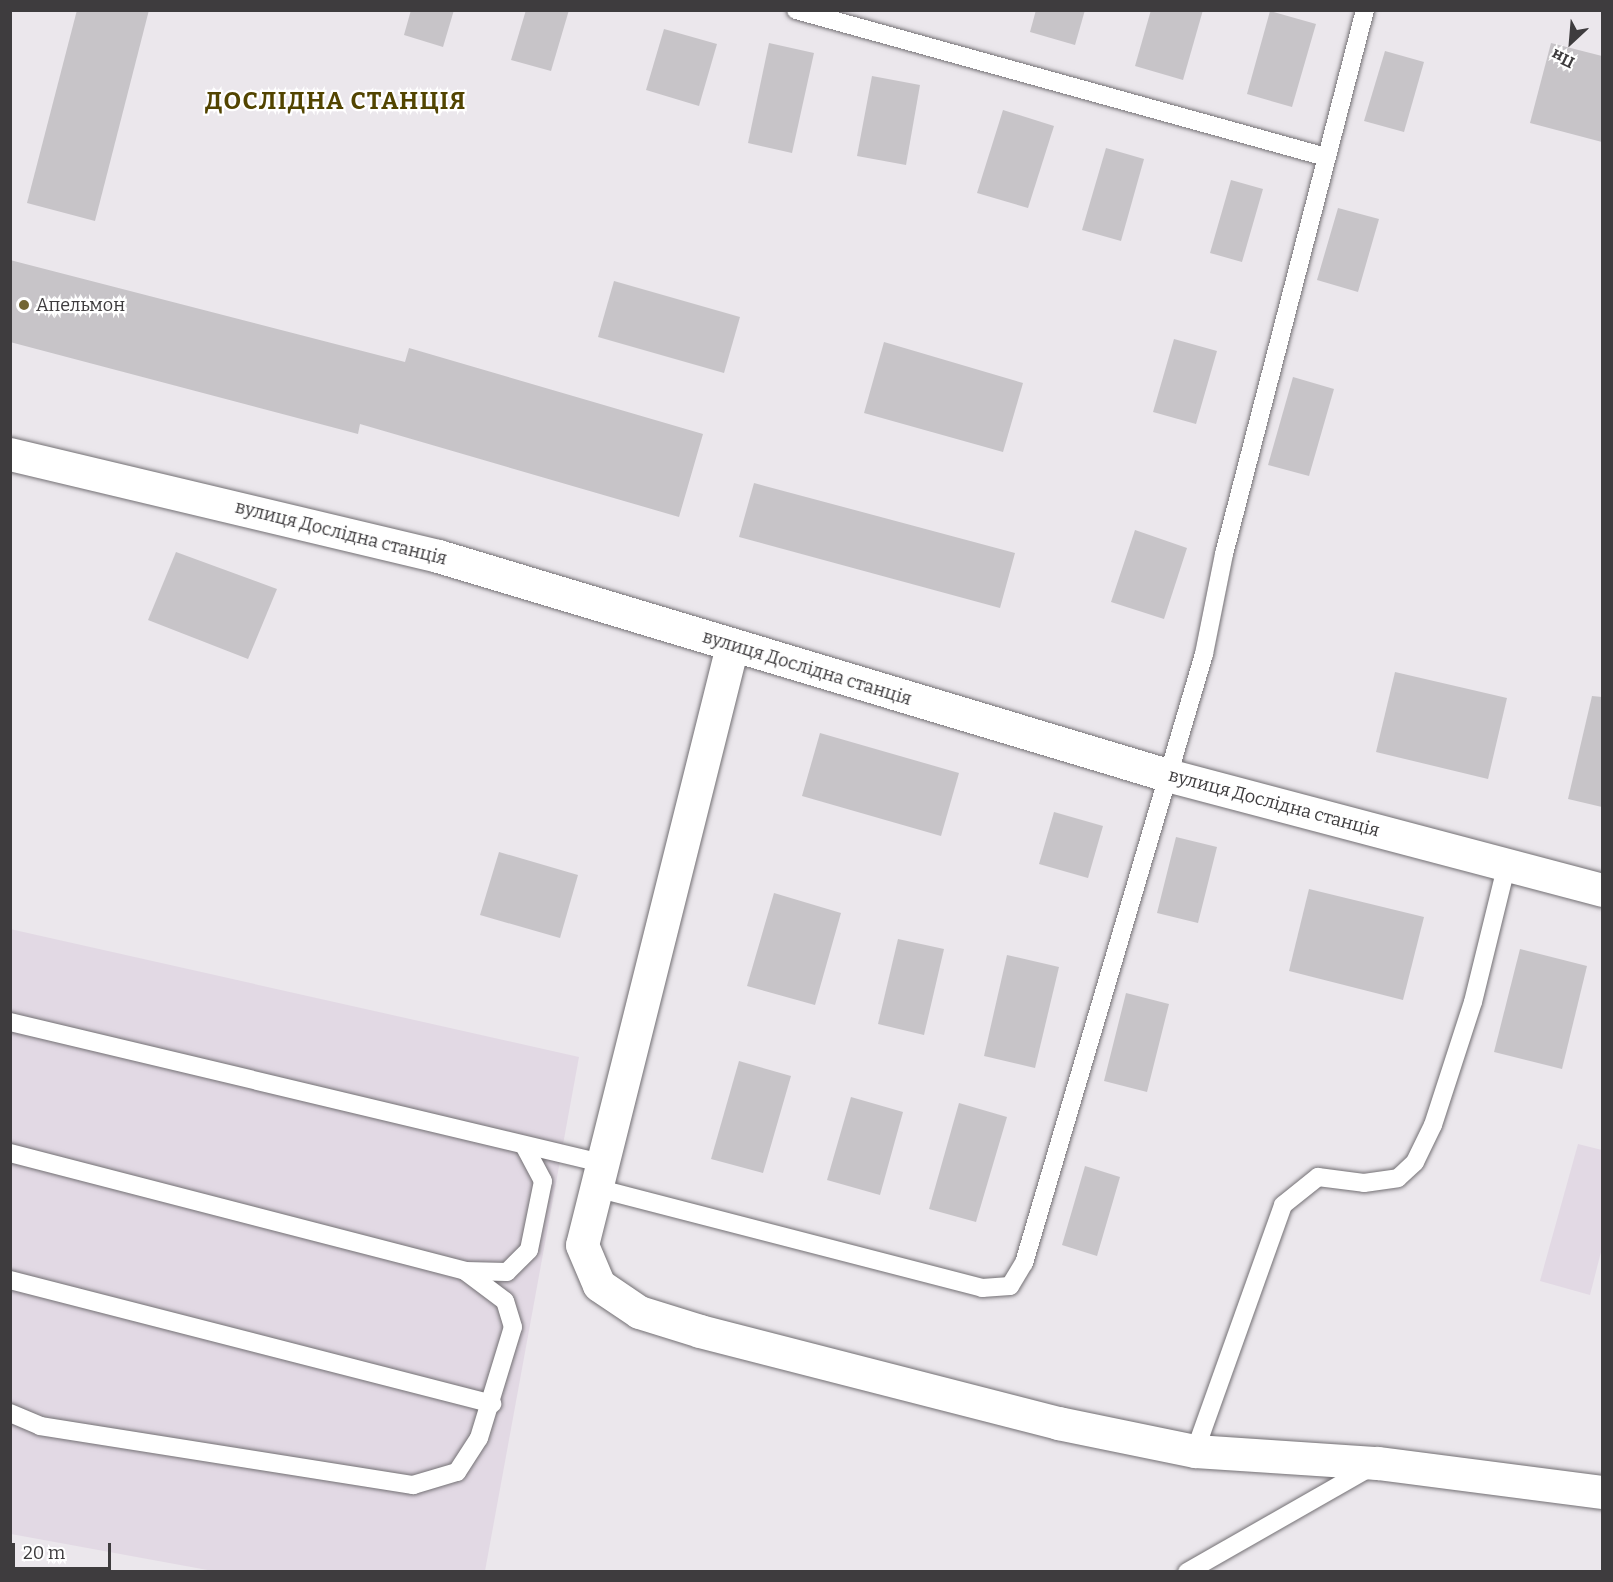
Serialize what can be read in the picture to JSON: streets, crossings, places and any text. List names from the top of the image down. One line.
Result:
{"streets":{"street":["вулиця Дослідна станція"]},"districts":["ДОСЛІДНА СТАНЦІЯ"],"places":["Апельмон"],"scale_bar":"20 m","north":"bottom left"}
